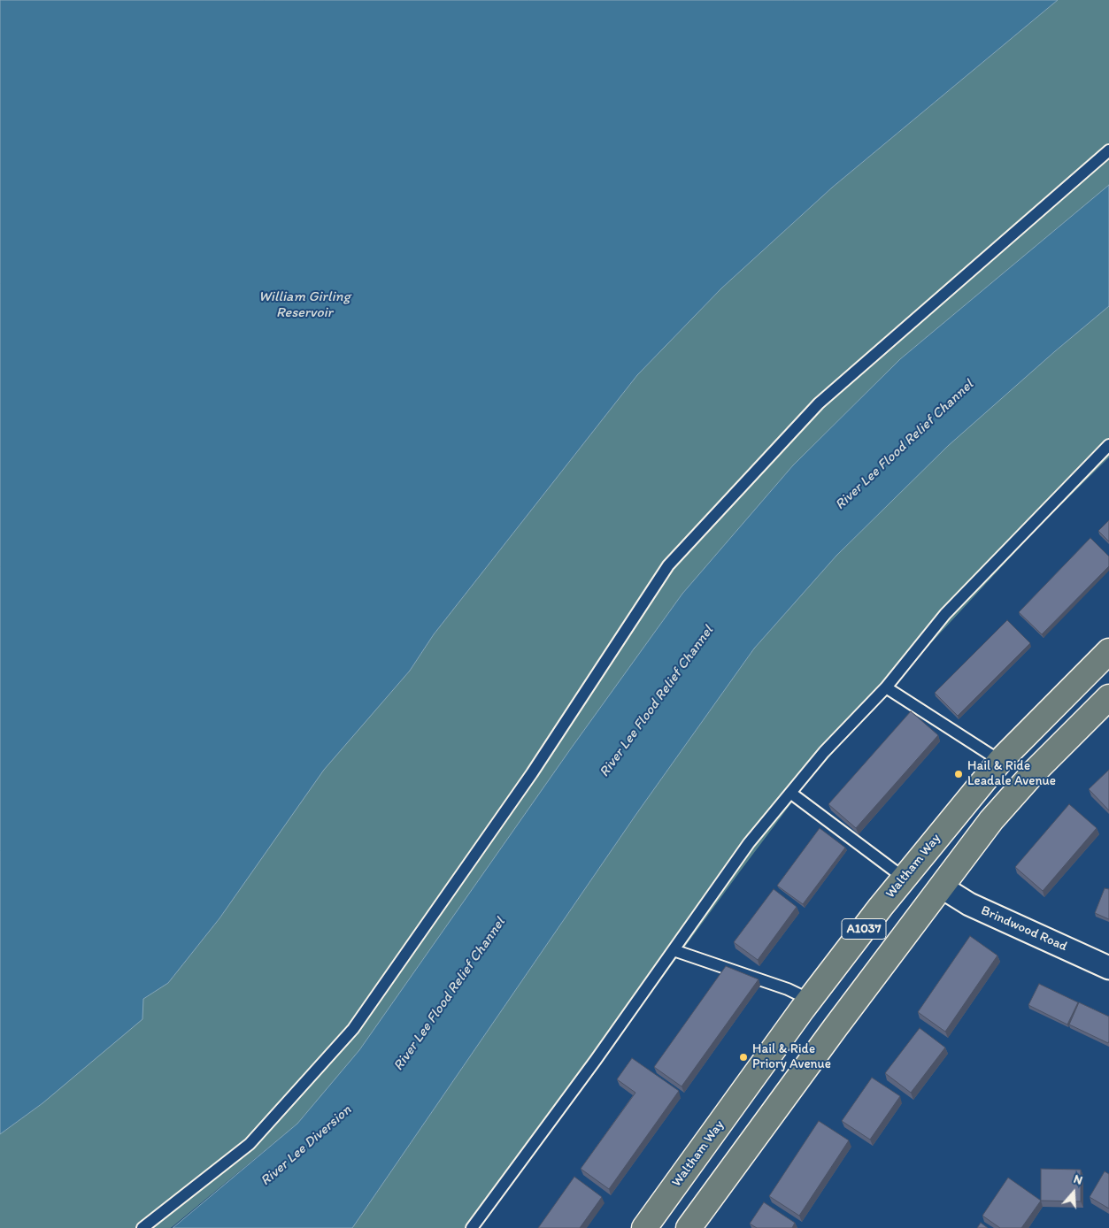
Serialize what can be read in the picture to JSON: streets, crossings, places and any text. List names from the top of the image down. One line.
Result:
{"streets":{"main road":["Waltham Way","A1037"],"street":["Brindwood Road"]},"crossings":[["Waltham Way","A1037"],["A1037","Brindwood Road"]],"water":["William Girling Reservoir","River Lee Flood Relief Channel","River Lee Diversion"],"places":["Hail & Ride Leadale Avenue","Hail & Ride Priory Avenue"],"north":"top"}
